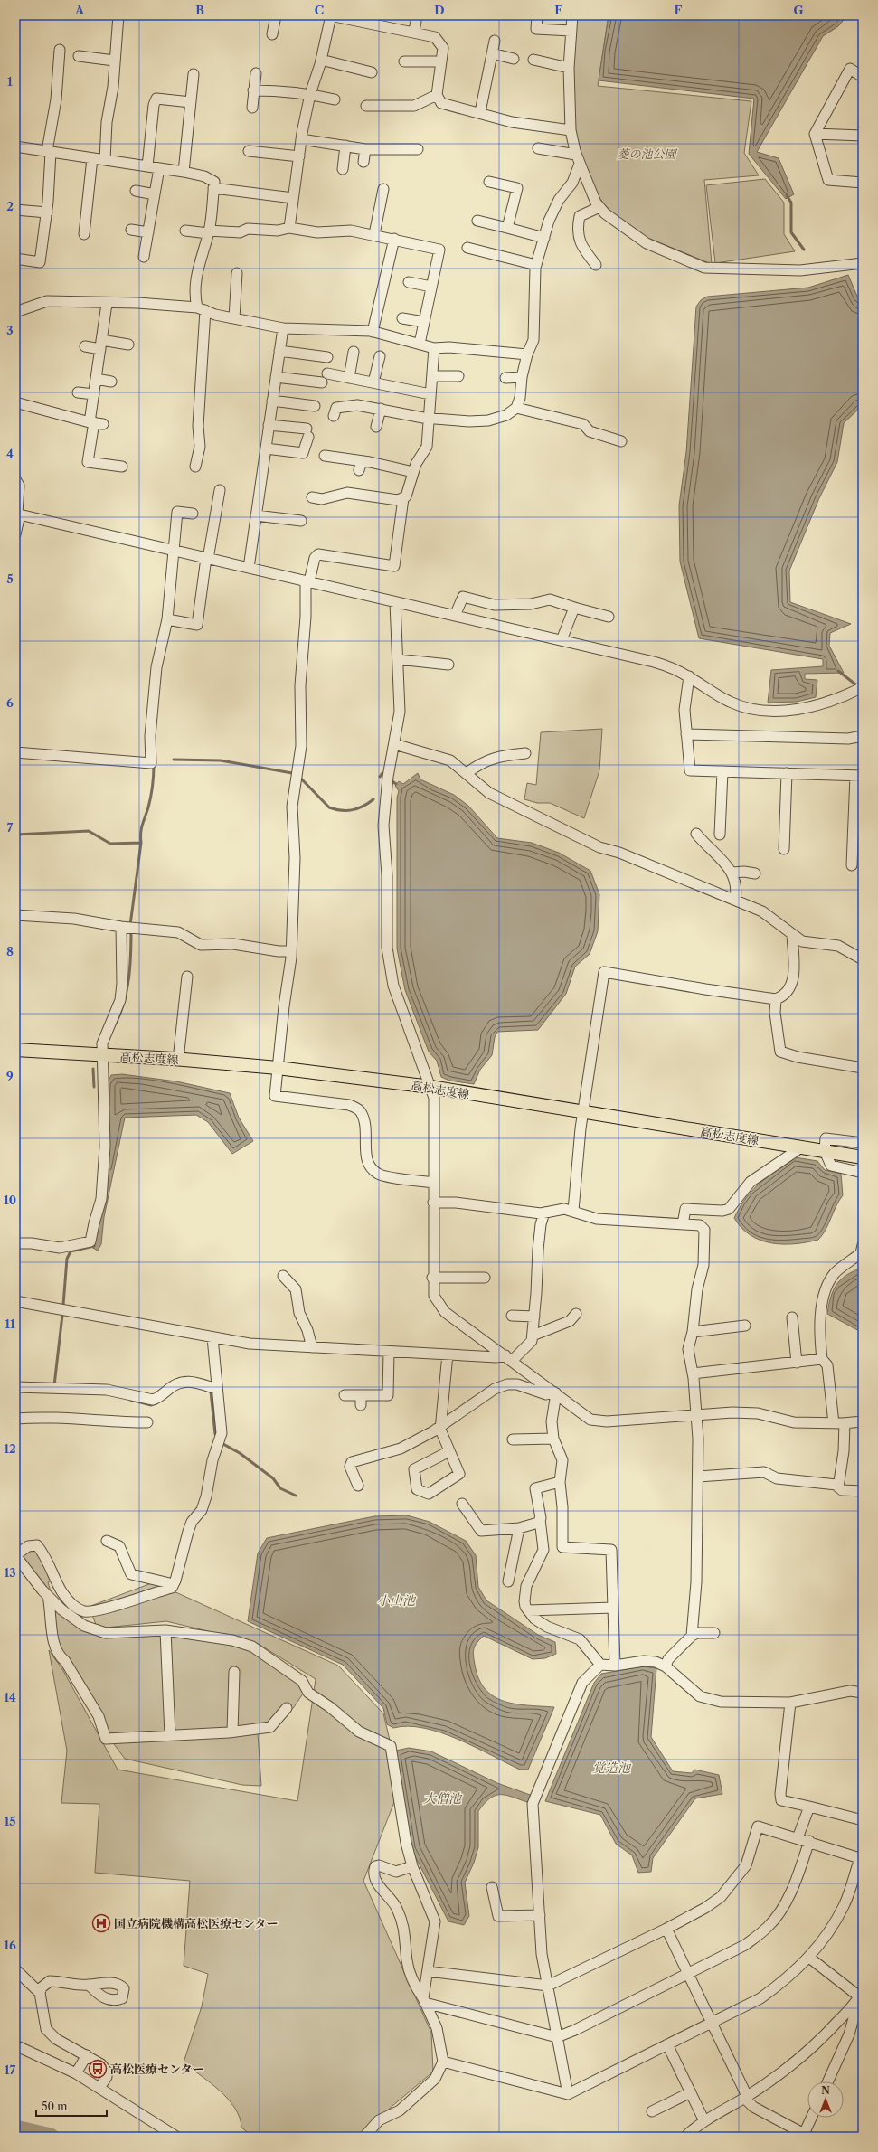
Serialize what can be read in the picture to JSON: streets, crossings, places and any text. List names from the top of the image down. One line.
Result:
{"streets":{"main road":["高松志度線"]},"water":["小山池","覚造池","大僧池"],"parks":["菱の池公園"],"places":{"hospital":["国立病院機構高松医療センター"],"bus stop":["高松医療センター"]},"scale_bar":"50 m","north":"top","grid":{"columns":["A","B","C","D","E","F","G"],"rows":["1","2","3","4","5","6","7","8","9","10","11","12","13","14","15","16","17"]}}
